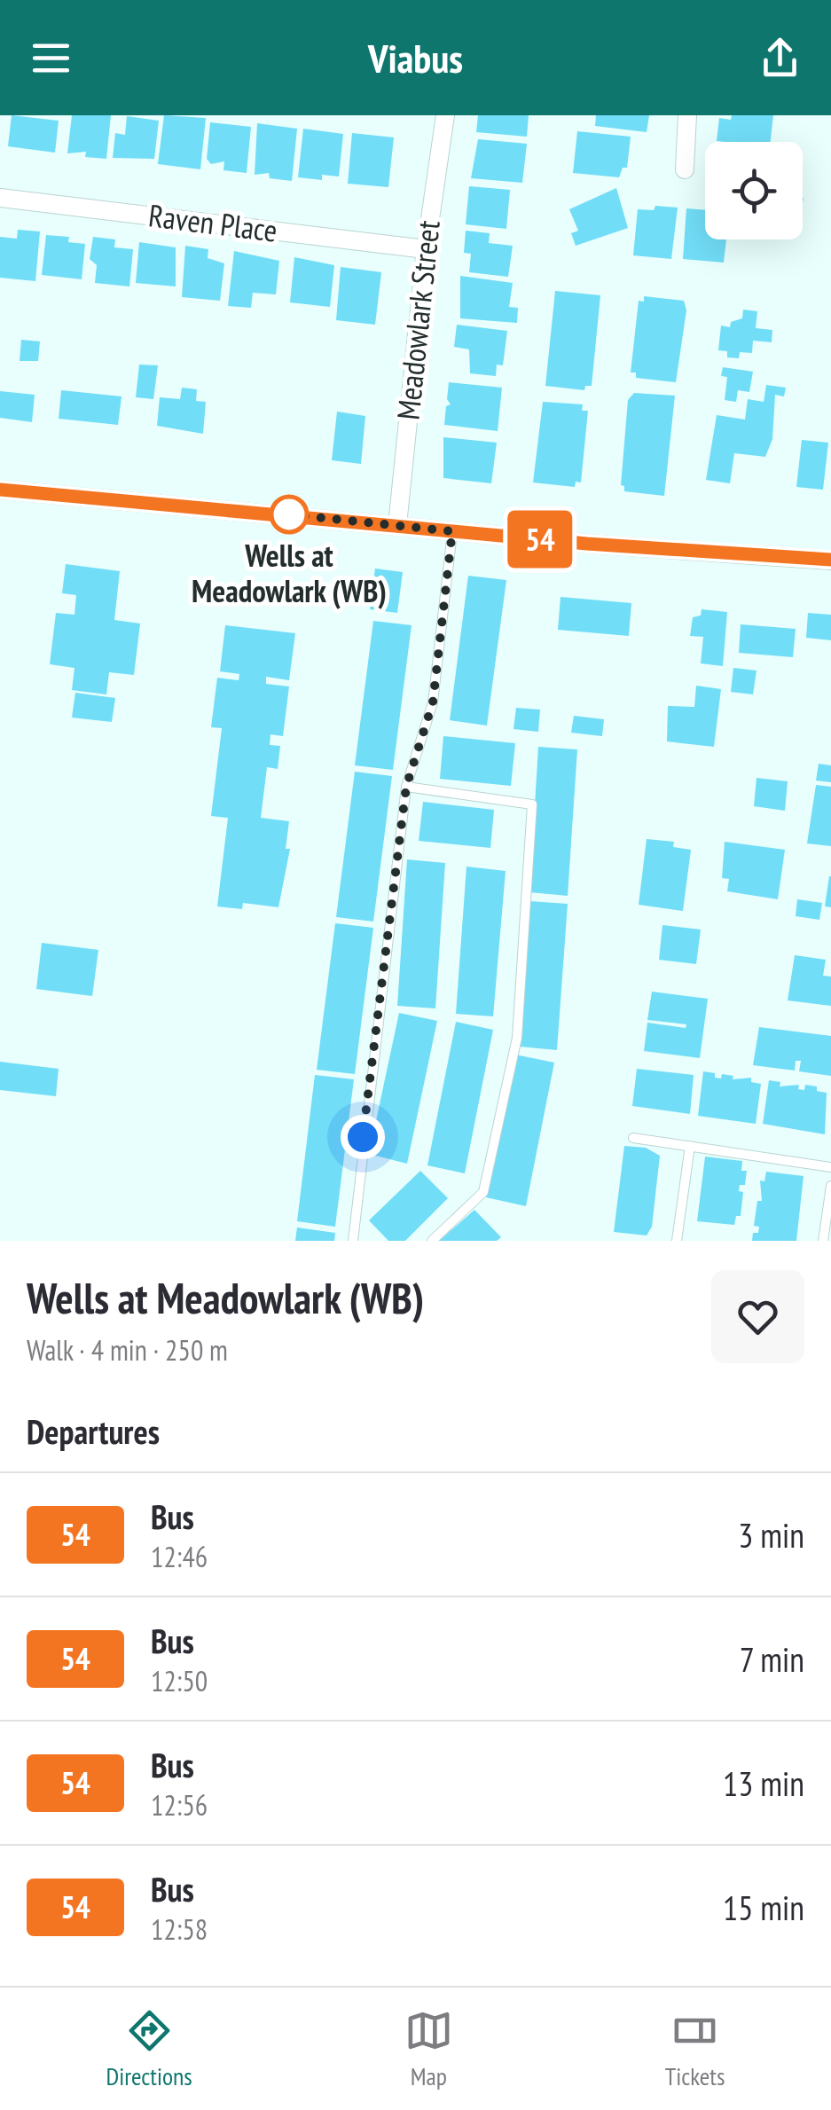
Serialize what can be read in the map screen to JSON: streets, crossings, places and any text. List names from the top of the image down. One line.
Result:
{"streets":{"street":["Raven Place","Meadowlark Street"]},"crossings":[["Raven Place","Meadowlark Street"]],"places":["Wells at Meadowlark (WB)"],"lines":["bus line 54"],"page":{"header":"Viabus","on_map":"54","heading":[["Wells at Meadowlark (WB)","Walk · 4 min · 250 m"],"Departures"],"list":[{"mark":"54","name":"Bus","note":"12:46","value":"3 min"},{"mark":"54","name":"Bus","note":"12:50","value":"7 min"},{"mark":"54","name":"Bus","note":"12:56","value":"13 min"},{"mark":"54","name":"Bus","note":"12:58","value":"15 min"}],"tabs":["Directions","Map","Tickets"]}}
